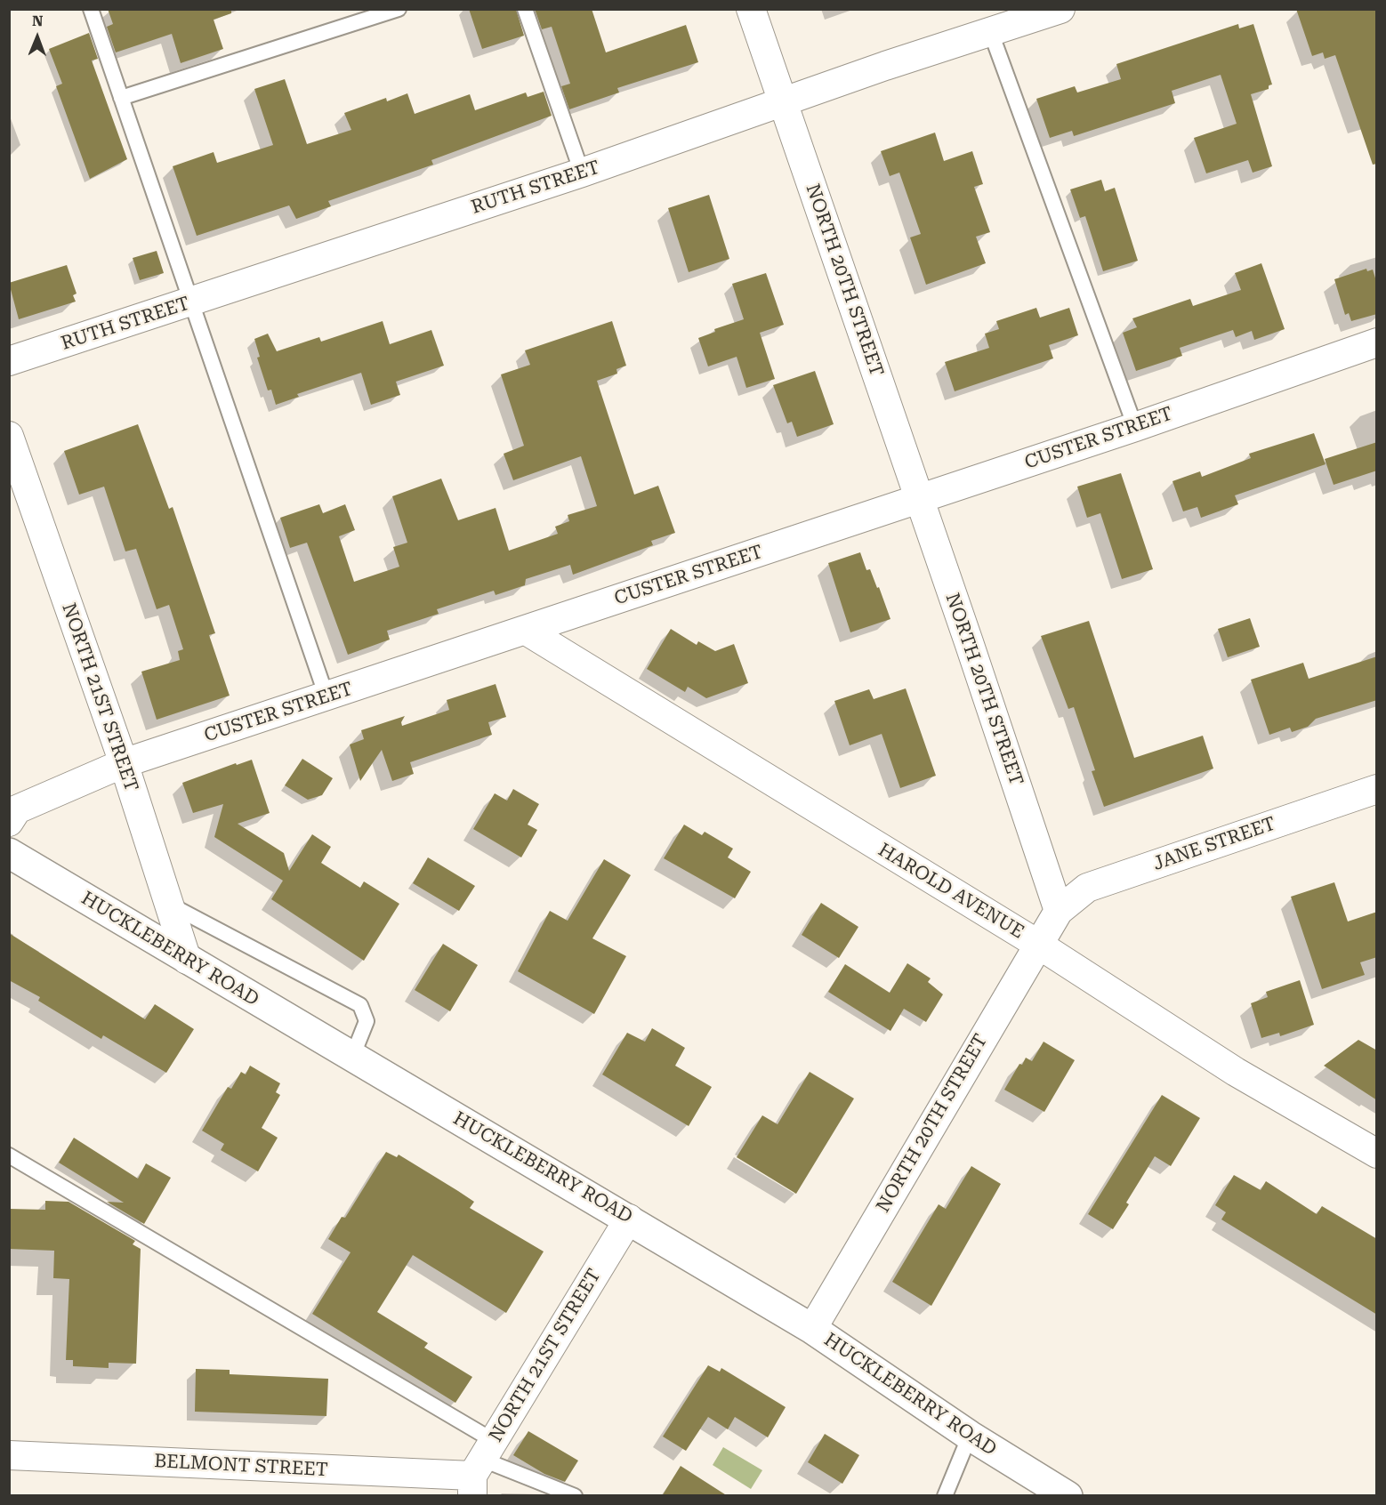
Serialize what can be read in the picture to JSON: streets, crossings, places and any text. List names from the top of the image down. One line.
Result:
{"streets":{"street":["RUTH STREET","NORTH 20TH STREET","CUSTER STREET","NORTH 21ST STREET","JANE STREET","HAROLD AVENUE","HUCKLEBERRY ROAD","BELMONT STREET"]},"crossings":[["RUTH STREET","NORTH 20TH STREET"],["NORTH 20TH STREET","CUSTER STREET"],["NORTH 20TH STREET","JANE STREET"],["NORTH 20TH STREET","HAROLD AVENUE"],["NORTH 20TH STREET","HUCKLEBERRY ROAD"],["CUSTER STREET","NORTH 21ST STREET"],["CUSTER STREET","HAROLD AVENUE"],["NORTH 21ST STREET","HUCKLEBERRY ROAD"],["NORTH 21ST STREET","BELMONT STREET"]],"north":"top"}
